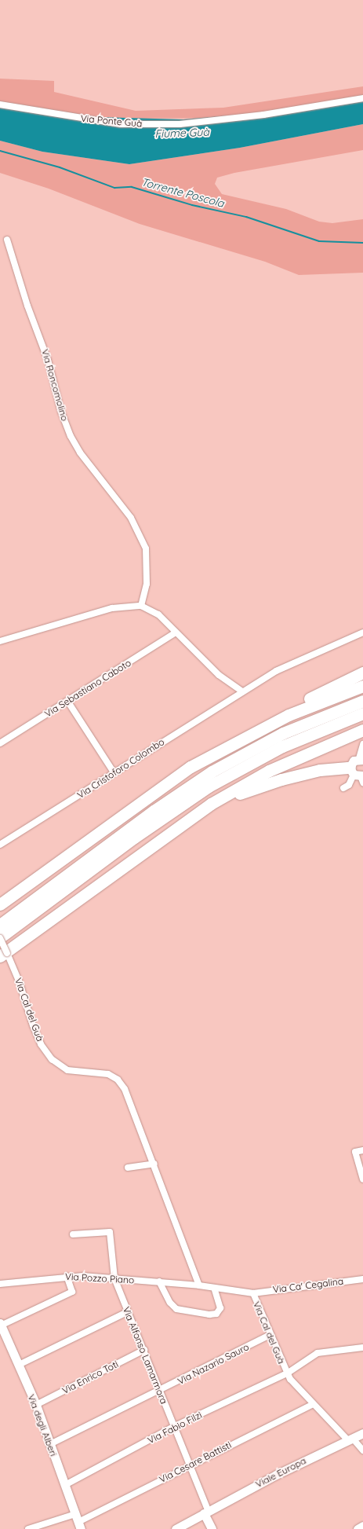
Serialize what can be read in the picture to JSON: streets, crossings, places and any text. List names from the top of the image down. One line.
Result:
{"streets":{"street":["Via Ponte Guà","Via Roncomolino","Via Sebastiano Caboto","Via Cristoforo Colombo","Via Cal del Guà","Via Pozzo Piano","Via Ca' Cegalina","Via Alfonso Lamarmora","Via Nazario Sauro","Via Enrico Toti","Via degli Alberi","Via Fabio Filzi","Via Cesare Battisti","Viale Europa"]},"crossings":[["Via Cal del Guà","Via Pozzo Piano"],["Via Cal del Guà","Via Ca' Cegalina"],["Via Cal del Guà","Via Nazario Sauro"],["Via Cal del Guà","Via Fabio Filzi"],["Via Cal del Guà","Via Cesare Battisti"],["Via Cal del Guà","Viale Europa"],["Via Pozzo Piano","Via Alfonso Lamarmora"],["Via Alfonso Lamarmora","Via Nazario Sauro"],["Via Alfonso Lamarmora","Via Enrico Toti"],["Via Alfonso Lamarmora","Via Fabio Filzi"],["Via Alfonso Lamarmora","Via Cesare Battisti"],["Via Alfonso Lamarmora","Viale Europa"],["Via Nazario Sauro","Via degli Alberi"],["Via Enrico Toti","Via degli Alberi"],["Via degli Alberi","Via Fabio Filzi"],["Via degli Alberi","Via Cesare Battisti"]],"water":["Fiume Guà","Torrente Poscola"]}
